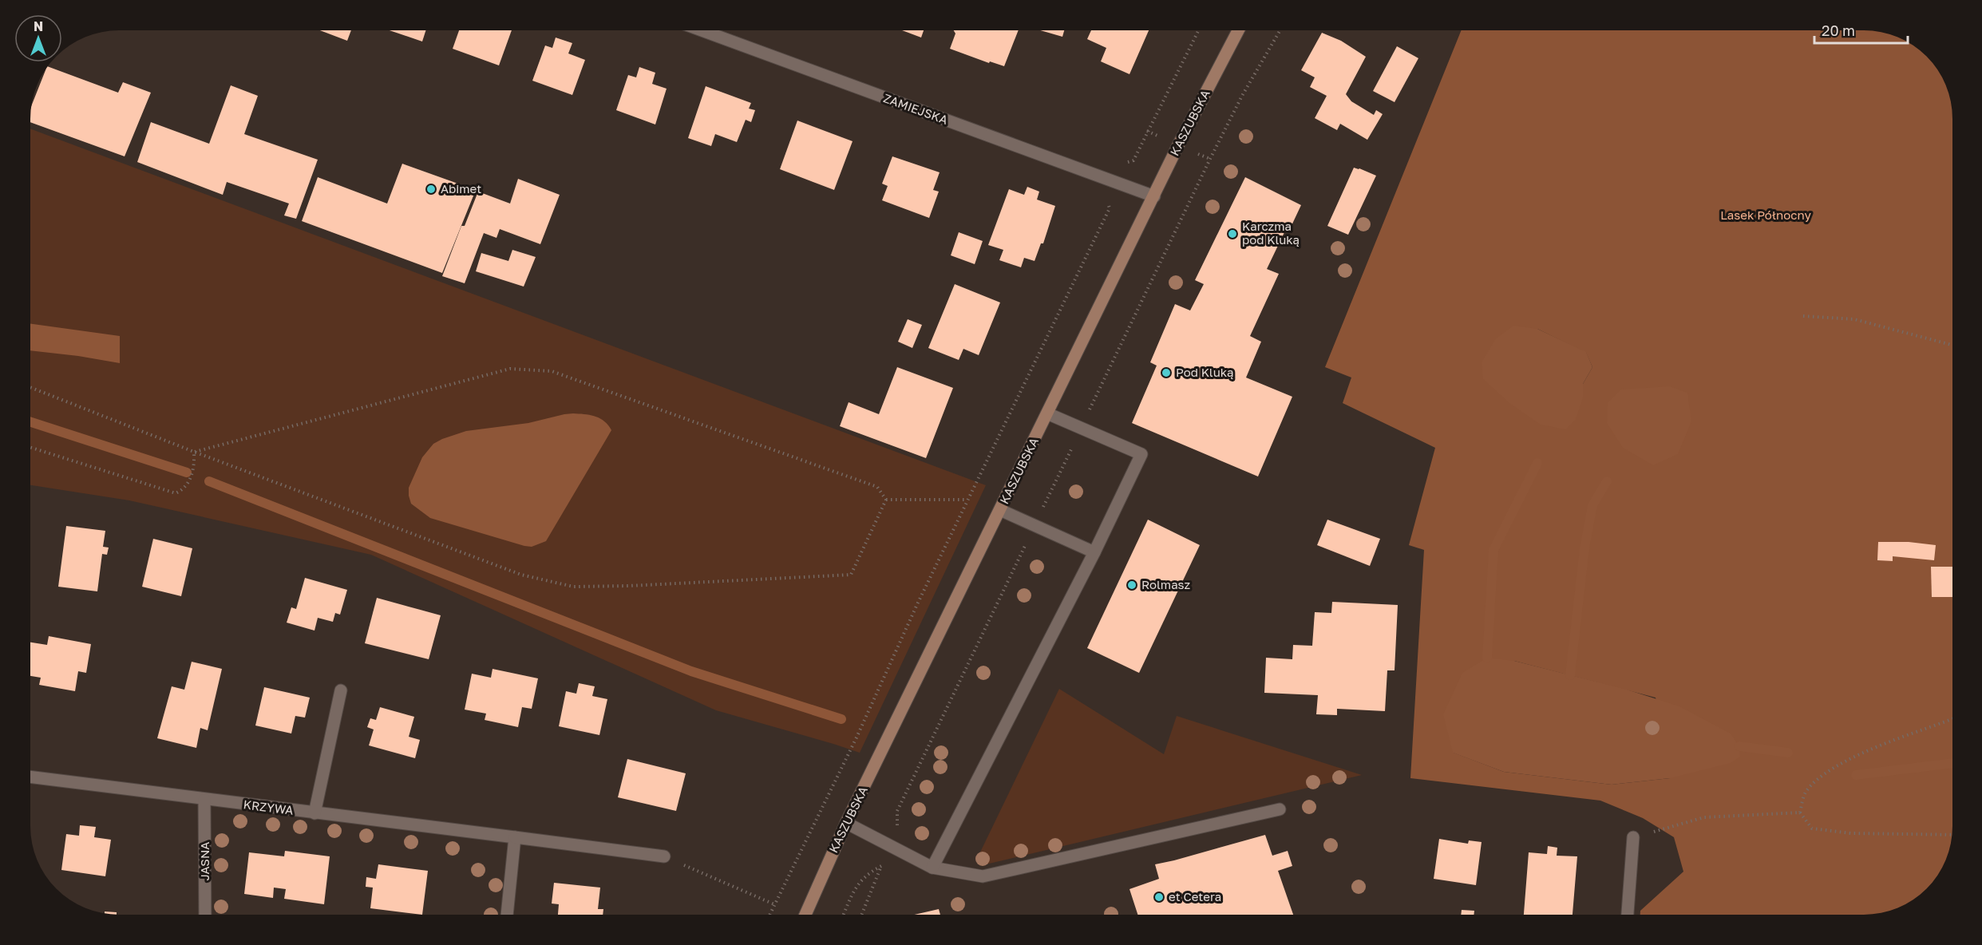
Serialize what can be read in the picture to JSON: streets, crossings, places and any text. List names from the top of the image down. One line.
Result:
{"streets":{"main road":["KASZUBSKA"],"street":["ZAMIEJSKA","KRZYWA","JASNA"]},"crossings":[["ZAMIEJSKA","KASZUBSKA"],["KRZYWA","JASNA"]],"parks":["Lasek Północny"],"places":["Abimet","Karczma pod Kluką","Pod Kluką","Rolmasz","et Cetera"],"scale_bar":"20 m","north":"top"}
